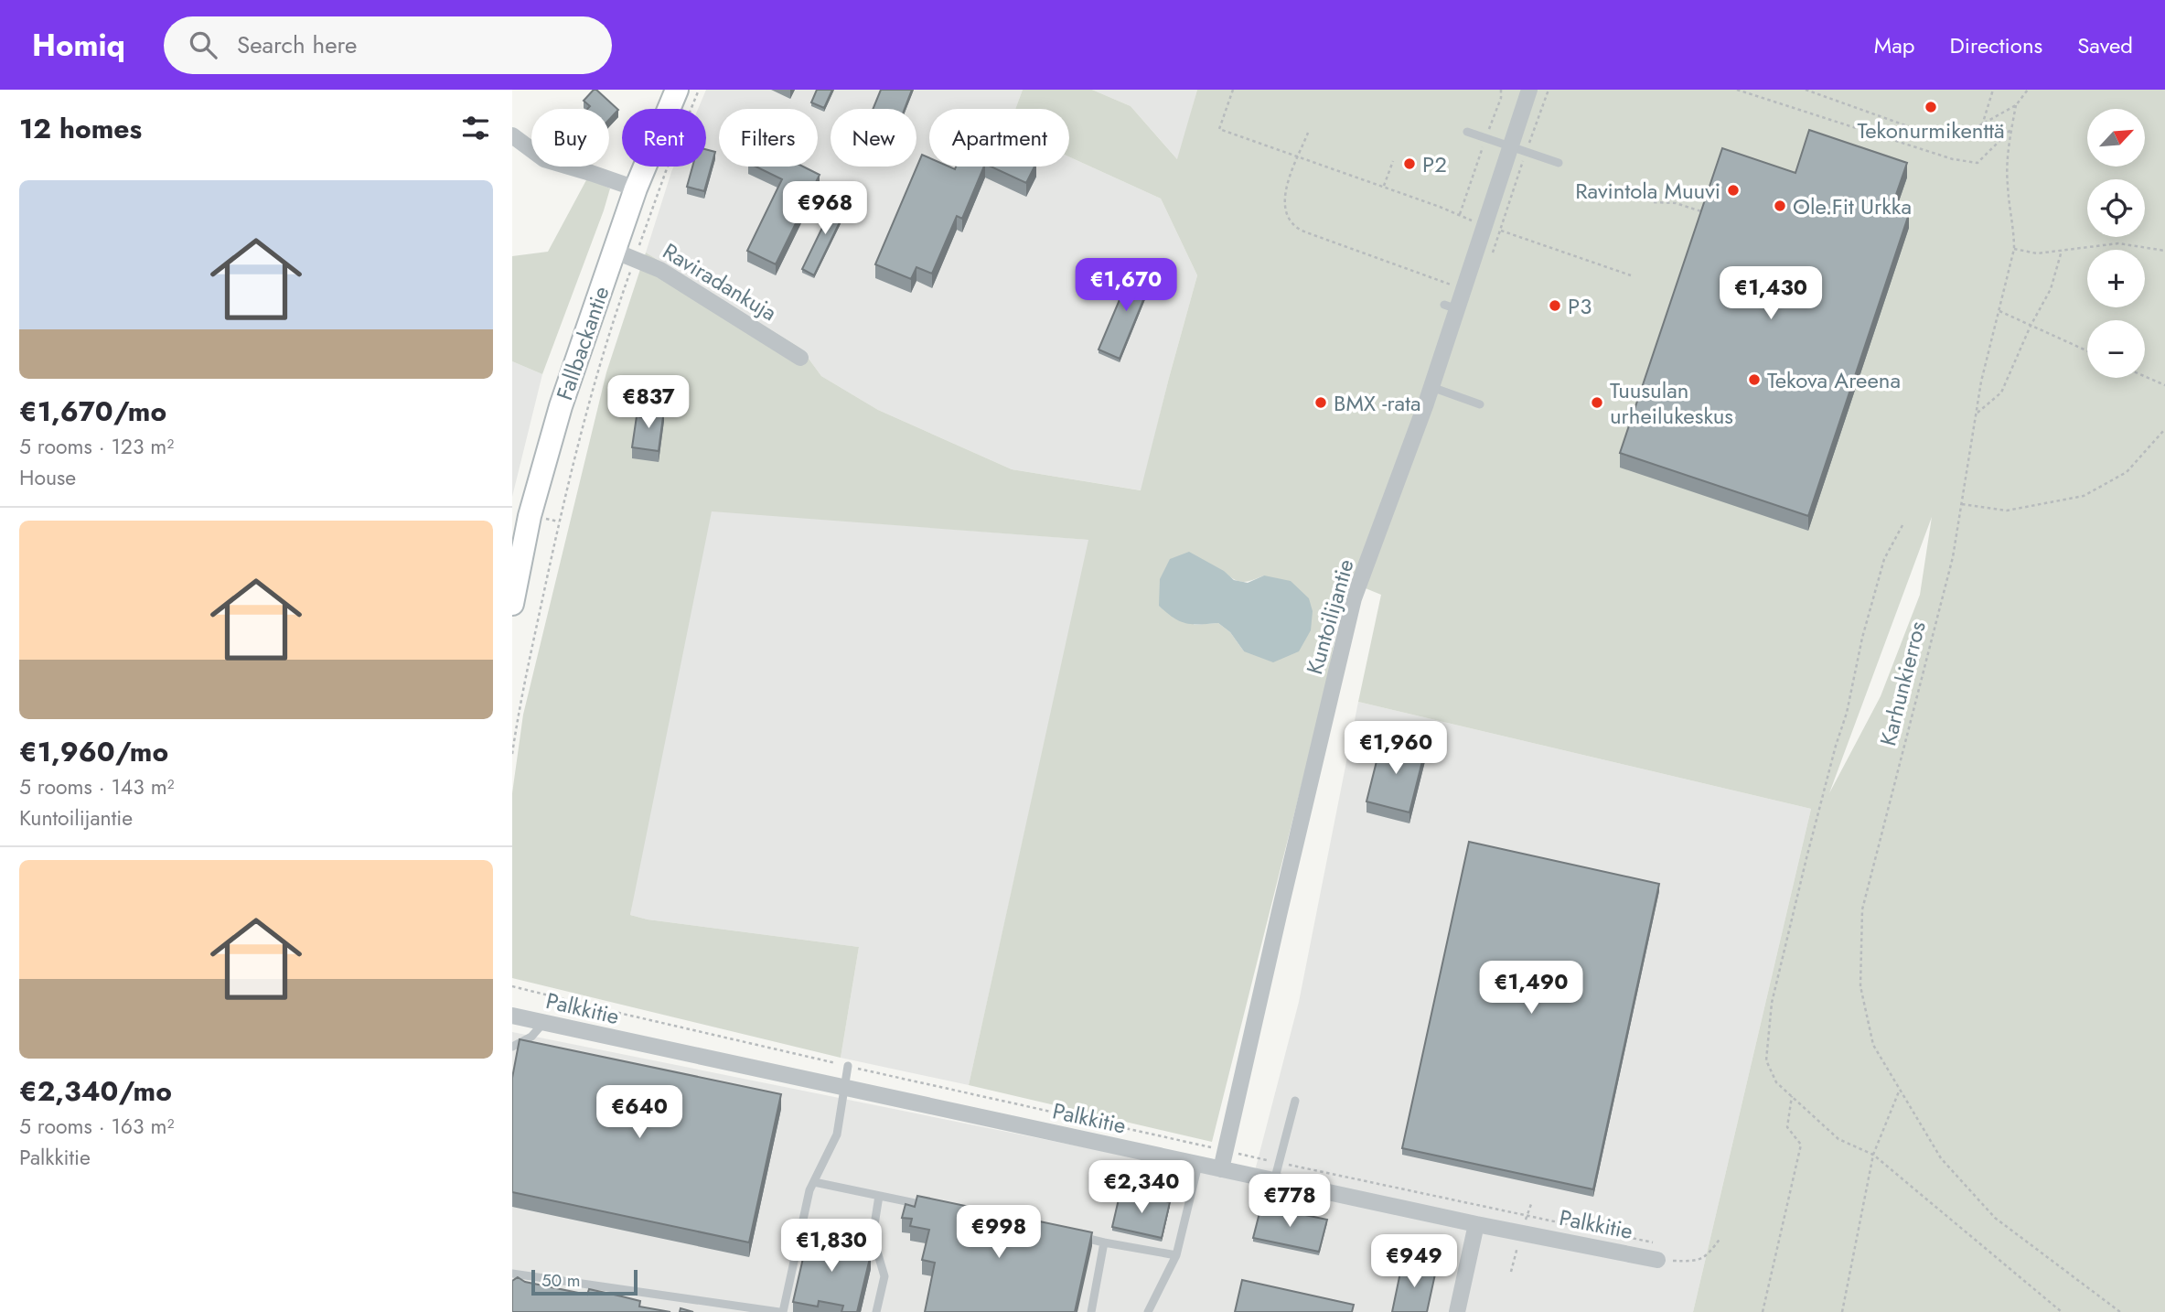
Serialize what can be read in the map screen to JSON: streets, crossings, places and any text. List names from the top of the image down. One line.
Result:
{"streets":{"street":["Raviradankuja","Fallbackantie","Kuntoilijantie","Palkkitie"],"path":["Karhunkierros"]},"crossings":[["Raviradankuja","Fallbackantie"],["Kuntoilijantie","Palkkitie"]],"places":["Tekonurmikenttä","P2","Ravintola Muuvi","Ole.Fit Urkka","P3","Tekova Areena","BMX -rata","Tuusulan urheilukeskus"],"scale_bar":"50 m","north":"top right","page":{"header":"Homiq","search":"Search here","nav":["Map","Directions","Saved"],"heading":"12 homes","map_buttons":["+","−"],"chip":["Buy","Rent","Filters","New","Apartment"],"list":[{"name":"€1,670/mo","note":"5 rooms · 123 m² · House"},{"name":"€1,960/mo","note":"5 rooms · 143 m² · Kuntoilijantie"},{"name":"€2,340/mo","note":"5 rooms · 163 m² · Palkkitie"}],"price":["€968","€1,670","€1,430","€837","€1,960","€1,490","€640","€2,340","€778","€998","€1,830","€949"],"scale":"50 m"}}
